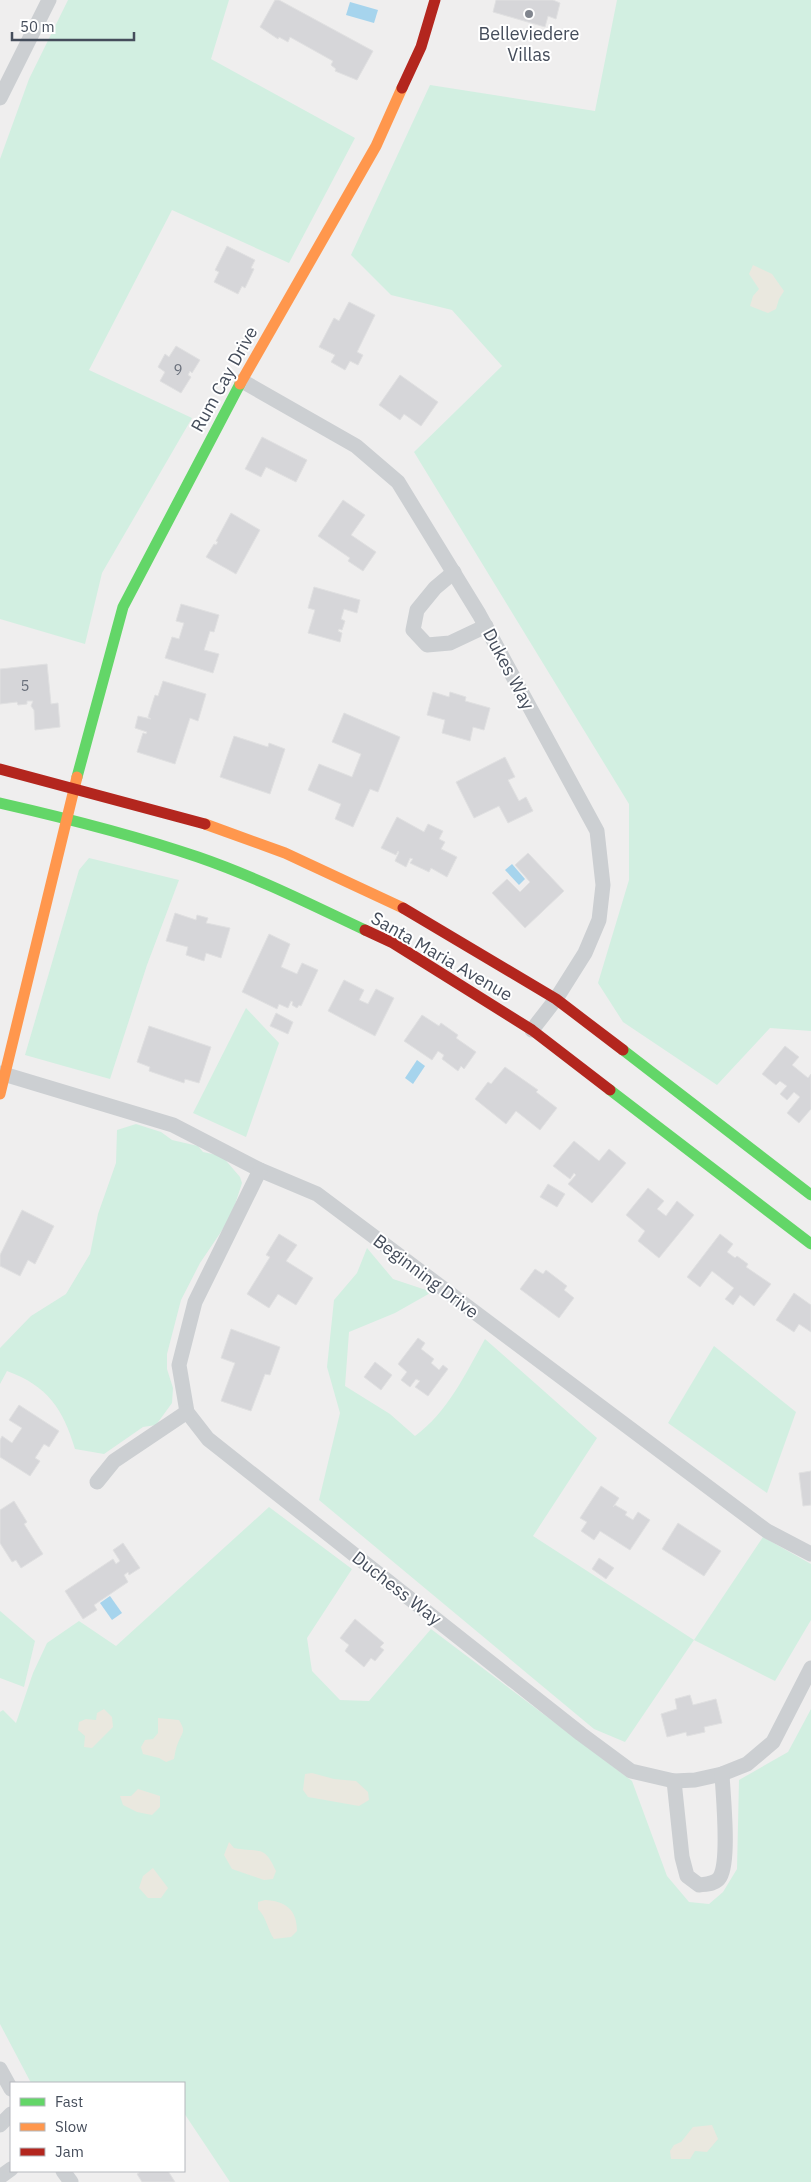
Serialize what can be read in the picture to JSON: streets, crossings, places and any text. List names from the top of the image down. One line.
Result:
{"streets":{"street":["Rum Cay Drive","Dukes Way","Santa Maria Avenue","Beginning Drive","Duchess Way"]},"crossings":[["Rum Cay Drive","Dukes Way"],["Rum Cay Drive","Santa Maria Avenue"],["Rum Cay Drive","Beginning Drive"],["Dukes Way","Santa Maria Avenue"],["Beginning Drive","Duchess Way"]],"places":["Belleviedere Villas"],"house_numbers":["9","5"],"legend":["Fast","Slow","Jam"],"scale_bar":"50 m"}
